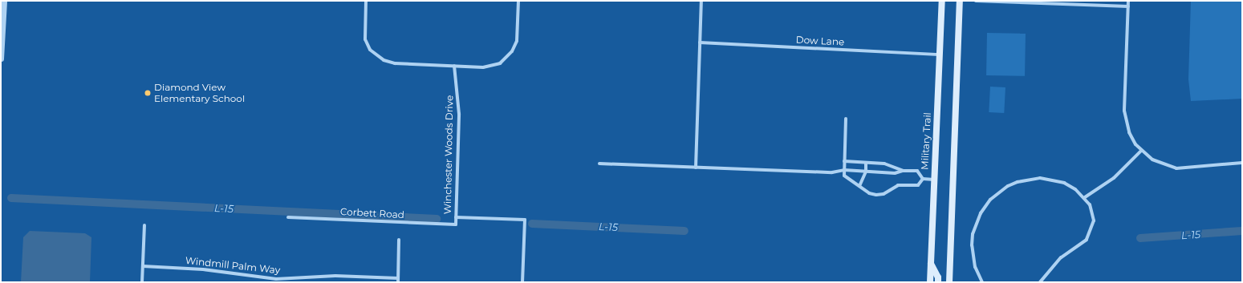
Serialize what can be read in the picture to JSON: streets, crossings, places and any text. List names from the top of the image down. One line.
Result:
{"streets":{"main road":["Military Trail"],"street":["Dow Lane","Winchester Woods Drive","Corbett Road","Windmill Palm Way"]},"crossings":[["Dow Lane","Military Trail"],["Winchester Woods Drive","Corbett Road"]],"water":["L-15"],"places":["Diamond View Elementary School"]}
